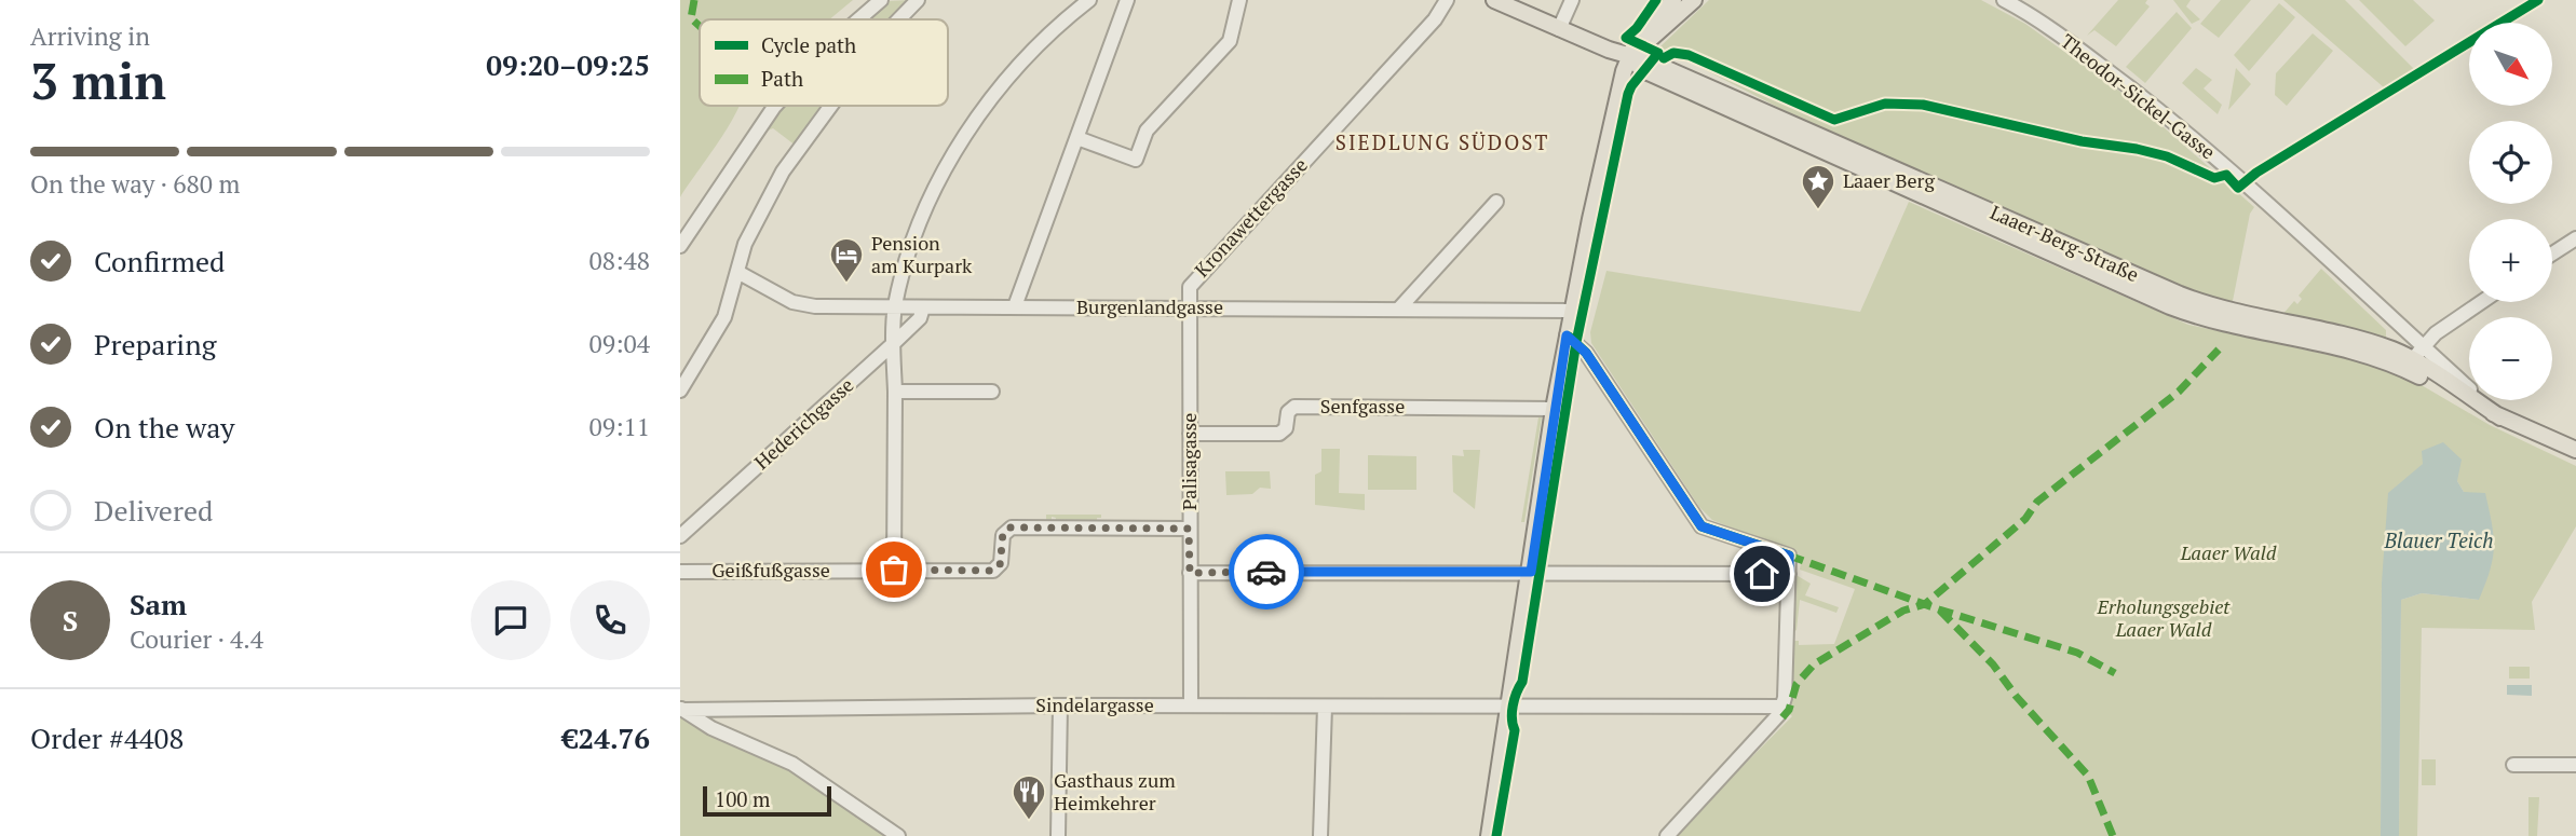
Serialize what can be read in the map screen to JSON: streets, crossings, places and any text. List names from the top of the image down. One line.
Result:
{"streets":{"main road":["Laaer-Berg-Straße"],"street":["Theodor-Sickel-Gasse","Kronawettergasse","Burgenlandgasse","Senfgasse","Hederichgasse","Palisagasse","Geißfußgasse","Sindelargasse"]},"crossings":[["Theodor-Sickel-Gasse","Laaer-Berg-Straße"],["Kronawettergasse","Burgenlandgasse"],["Kronawettergasse","Palisagasse"],["Burgenlandgasse","Hederichgasse"],["Burgenlandgasse","Palisagasse"],["Senfgasse","Palisagasse"],["Palisagasse","Geißfußgasse"],["Palisagasse","Sindelargasse"]],"districts":["SIEDLUNG SÜDOST"],"water":["Blauer Teich"],"parks":["Laaer Wald","Erholungsgebiet Laaer Wald"],"places":{"place":["Laaer Berg"],"hotel":["Pension am Kurpark"],"restaurant":["Gasthaus zum Heimkehrer"]},"legend":["Cycle path","Path"],"scale_bar":"100 m","north":"bottom right","page":{"heading":["3 min","Arriving in","09:20–09:25"],"panel":["Sam","Courier · 4.4","Order #4408","€24.76"],"map_buttons":["+","−"],"bar":"On the way · 680 m","list":[["Confirmed","08:48"],["Preparing","09:04"],["On the way","09:11"],"Delivered"],"round":"S","scale":"100 m"}}
